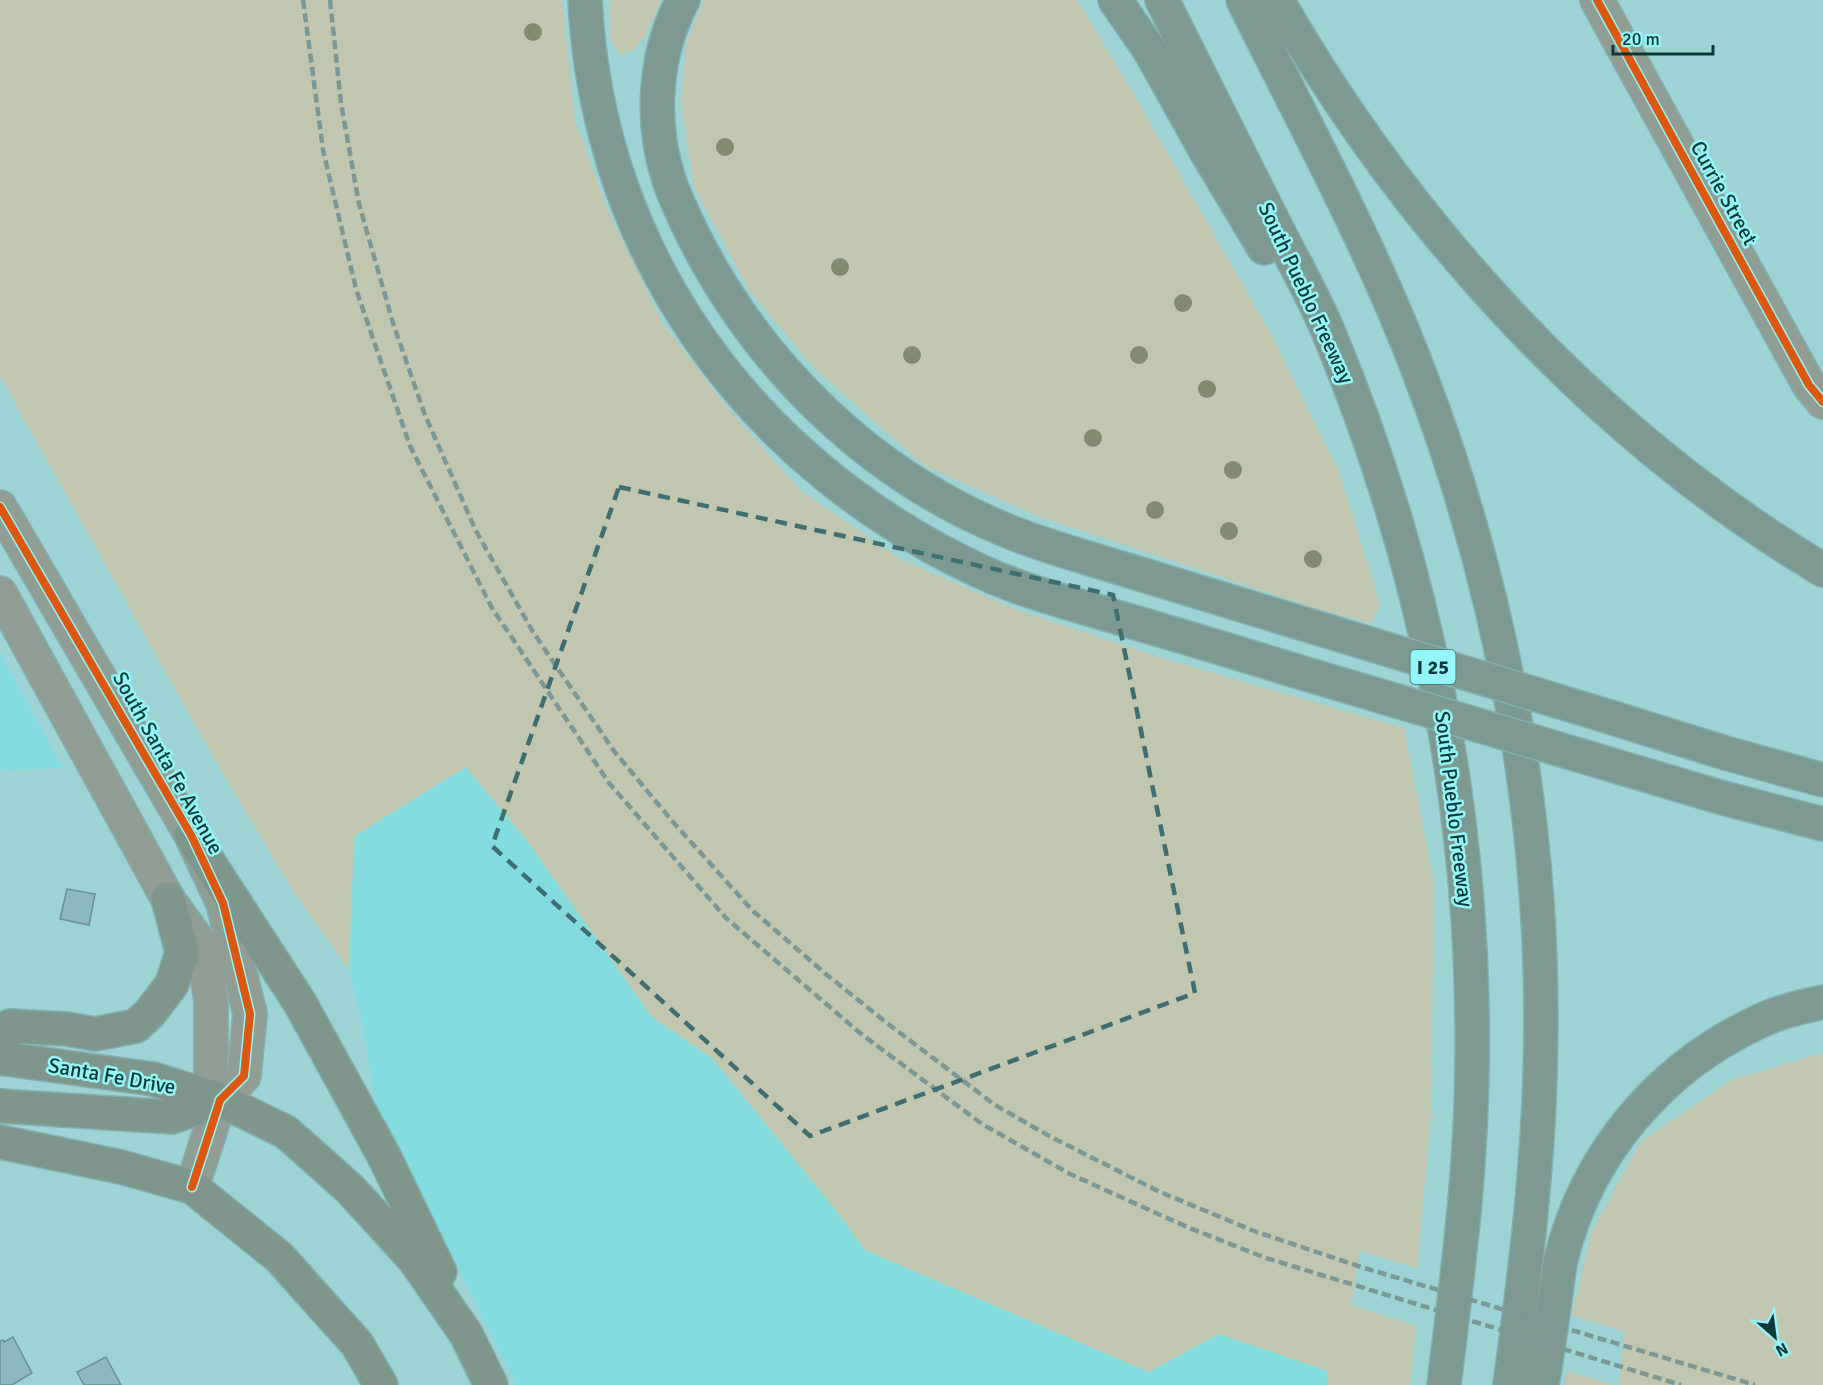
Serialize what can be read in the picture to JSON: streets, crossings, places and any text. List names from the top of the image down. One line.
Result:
{"streets":{"highway":["South Pueblo Freeway","I 25"],"main road":["Santa Fe Drive"],"street":["Currie Street","South Santa Fe Avenue"]},"crossings":[["South Santa Fe Avenue","Santa Fe Drive"]],"scale_bar":"20 m","north":"bottom right"}
